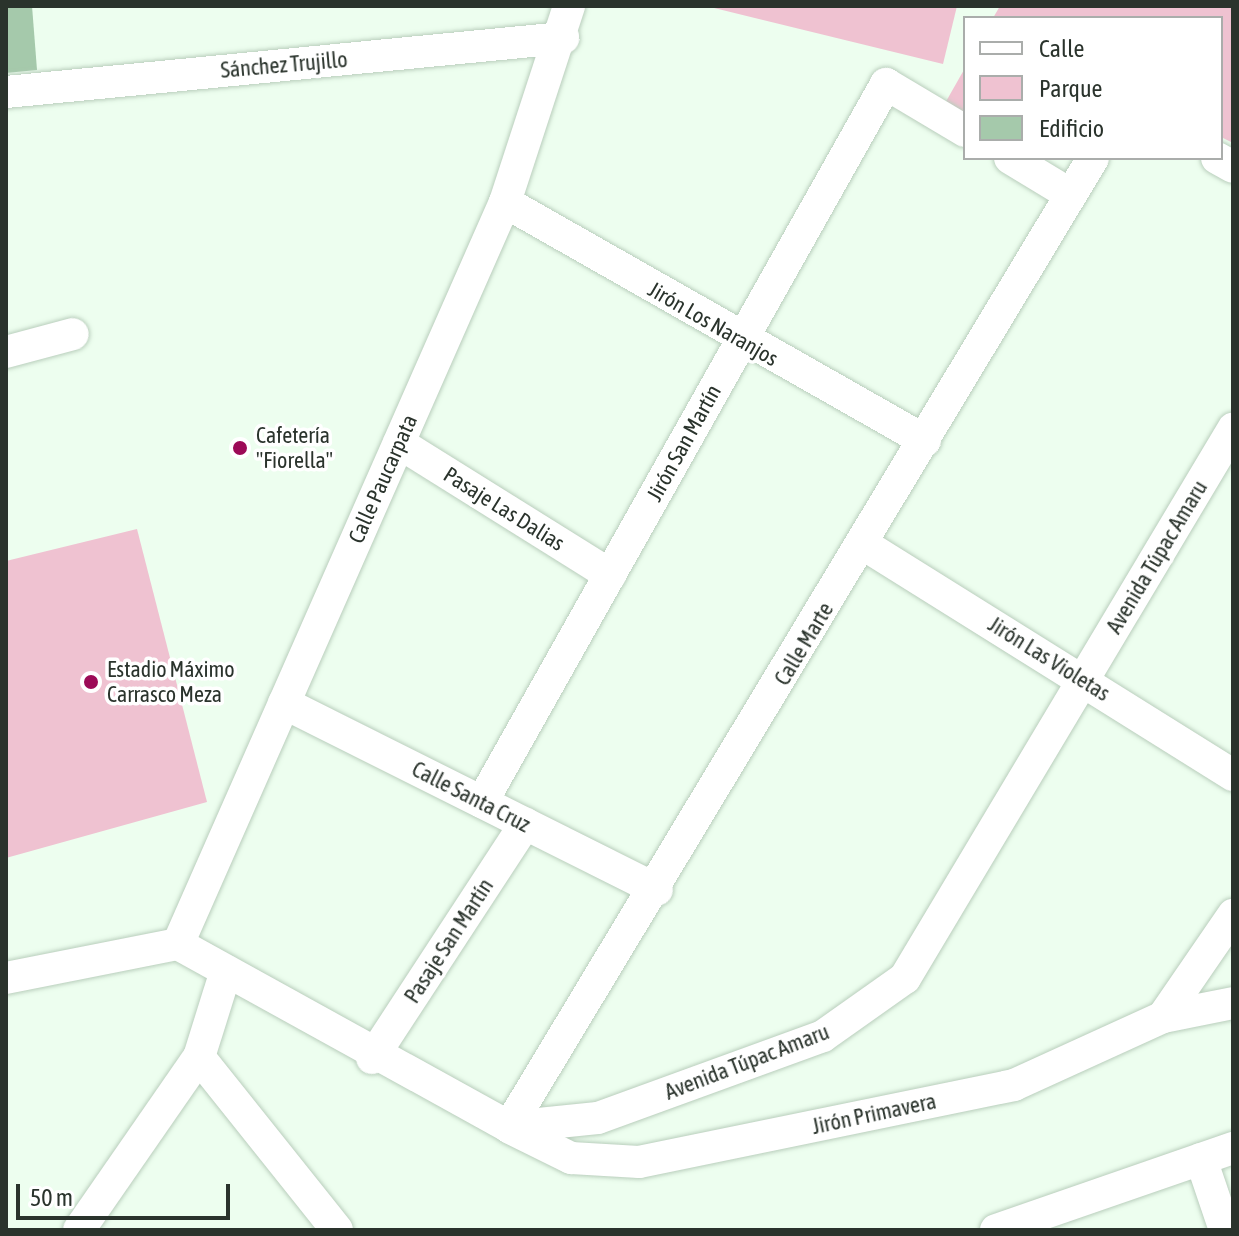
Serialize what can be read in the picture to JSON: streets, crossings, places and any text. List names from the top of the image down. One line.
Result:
{"streets":{"street":["Sánchez Trujillo","Jirón Los Naranjos","Jirón San Martín","Calle Paucarpata","Pasaje Las Dalias","Avenida Túpac Amaru","Calle Marte","Jirón Las Violetas","Calle Santa Cruz","Pasaje San Martín","Jirón Primavera"]},"crossings":[["Sánchez Trujillo","Calle Paucarpata"],["Jirón Los Naranjos","Jirón San Martín"],["Jirón Los Naranjos","Calle Paucarpata"],["Jirón Los Naranjos","Calle Marte"],["Jirón San Martín","Pasaje Las Dalias"],["Jirón San Martín","Calle Santa Cruz"],["Calle Paucarpata","Pasaje Las Dalias"],["Calle Paucarpata","Calle Santa Cruz"],["Avenida Túpac Amaru","Calle Marte"],["Avenida Túpac Amaru","Jirón Las Violetas"],["Avenida Túpac Amaru","Jirón Primavera"],["Calle Marte","Jirón Las Violetas"],["Calle Marte","Calle Santa Cruz"],["Calle Marte","Jirón Primavera"],["Calle Santa Cruz","Pasaje San Martín"]],"places":["Cafetería \"Fiorella\"","Estadio Máximo Carrasco Meza"],"legend":["Calle","Parque","Edificio"],"scale_bar":"50 m"}
